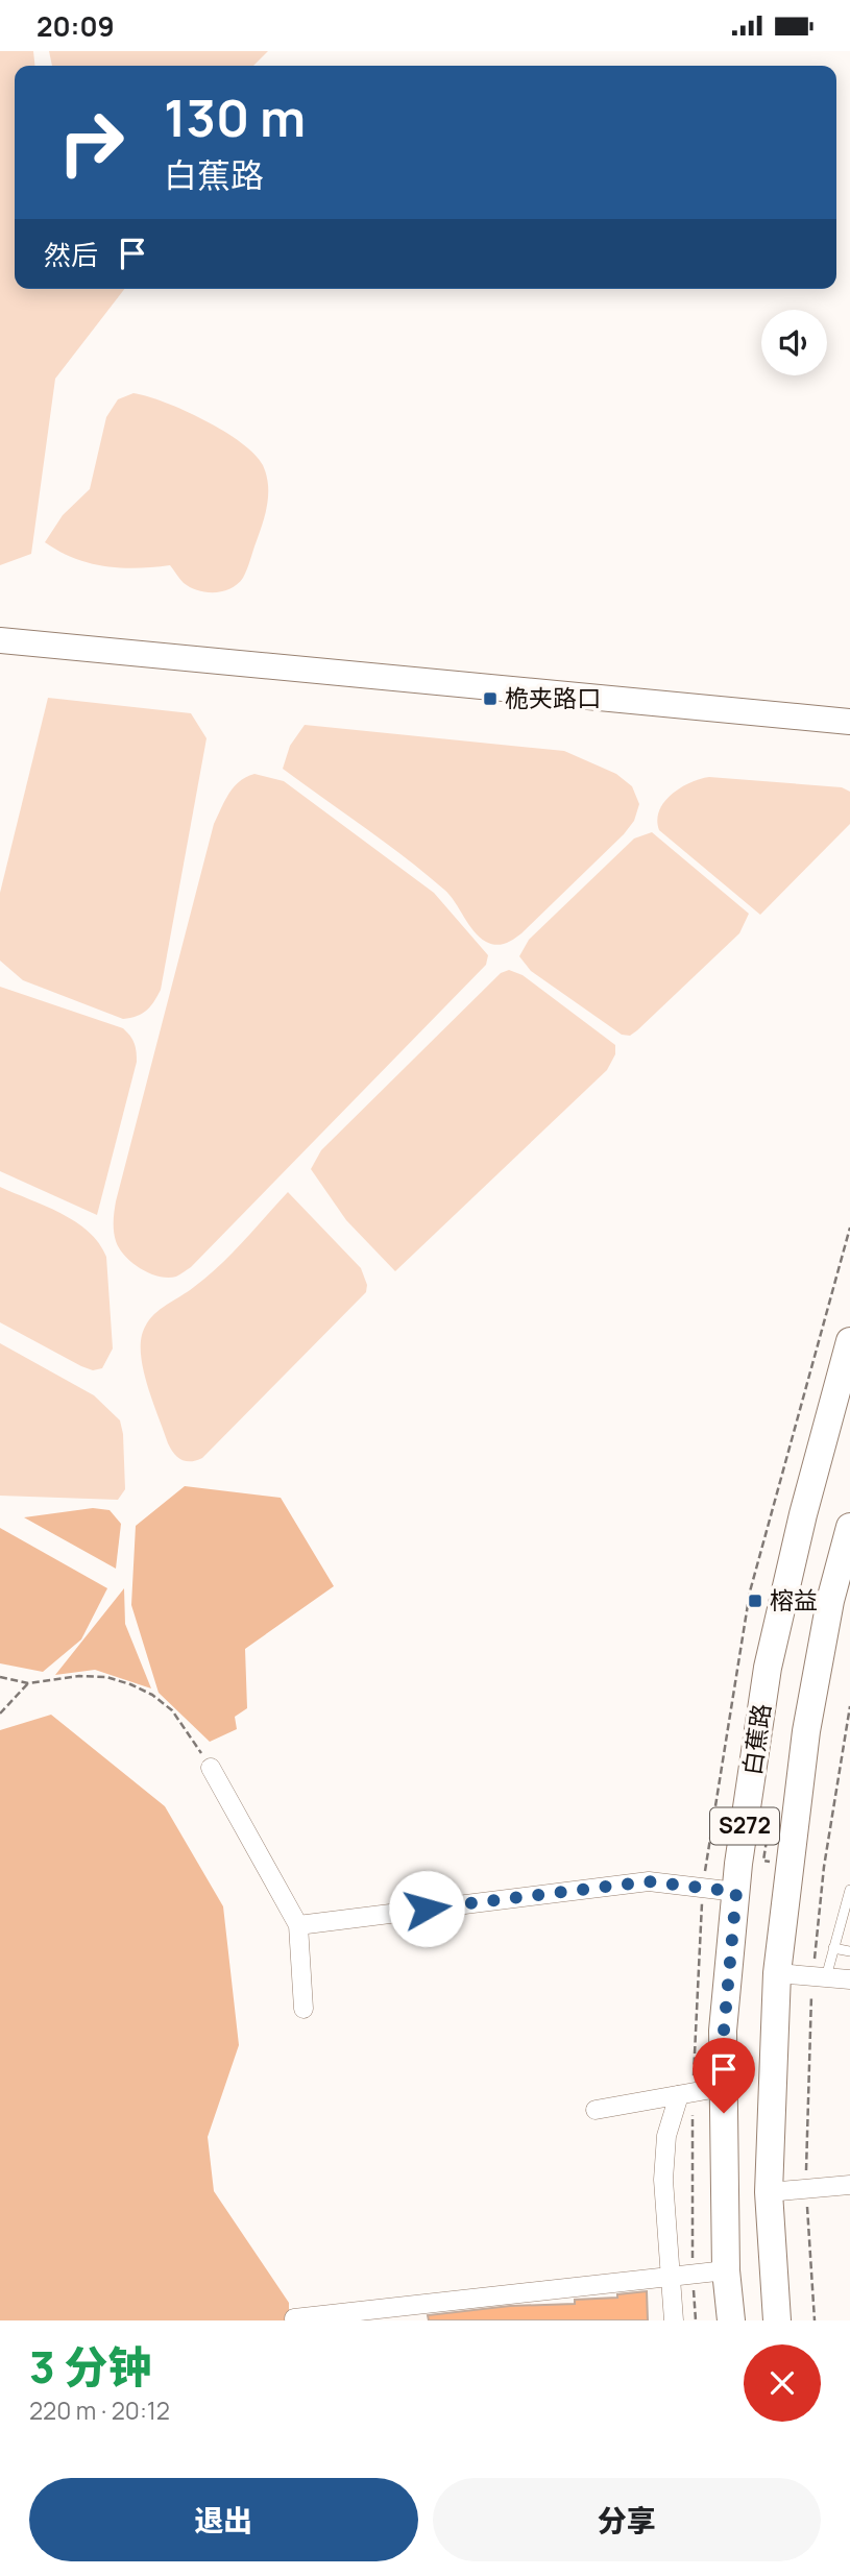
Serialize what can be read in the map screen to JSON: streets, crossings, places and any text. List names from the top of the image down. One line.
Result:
{"streets":{"main road":["白蕉路","S272"]},"places":{"transit":["桅夹路口","榕益"]},"page":{"status":"20:09","turn":["130 m","白蕉路"],"then":"然后","heading":["3 分钟","220 m · 20:12"],"buttons":["退出","分享"]}}
